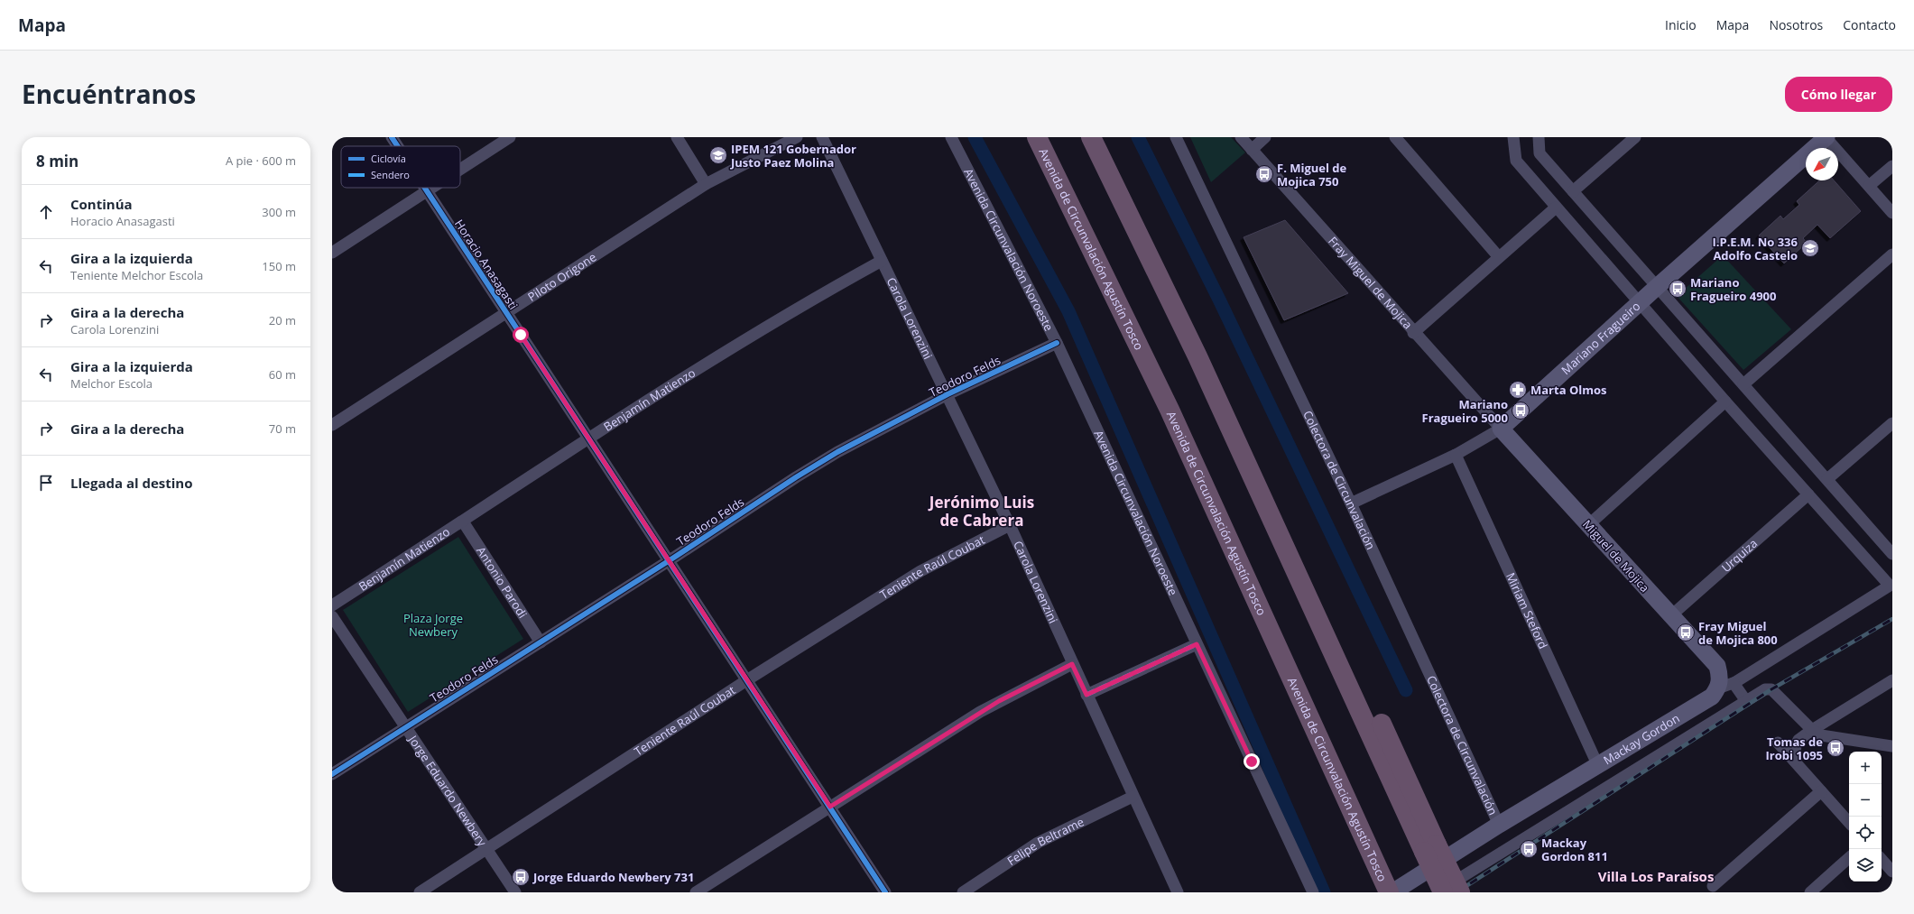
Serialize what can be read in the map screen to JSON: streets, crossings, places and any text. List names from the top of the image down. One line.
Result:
{"streets":{"highway":["Avenida de Circunvalación Agustín Tosco"],"main road":["Mariano Fragueiro","Miguel de Mojica","Mackay Gordon"],"street":["Avenida Circunvalación Noroeste","Horacio Anasagasti","Piloto Origone","Fray Miguel de Mojica","Carola Lorenzini","Teodoro Felds","Benjamín Matienzo","Colectora de Circunvalación","Urquiza","Teniente Raúl Coubat","Antonio Parodi","Miriam Steford","Jorge Eduardo Newbery","Felipe Beltrame"]},"crossings":[["Avenida de Circunvalación Agustín Tosco","Mackay Gordon"],["Avenida Circunvalación Noroeste","Teodoro Felds"],["Horacio Anasagasti","Piloto Origone"],["Horacio Anasagasti","Teodoro Felds"],["Horacio Anasagasti","Benjamín Matienzo"],["Horacio Anasagasti","Teniente Raúl Coubat"],["Fray Miguel de Mojica","Mariano Fragueiro"],["Fray Miguel de Mojica","Miguel de Mojica"],["Carola Lorenzini","Teodoro Felds"],["Carola Lorenzini","Benjamín Matienzo"],["Carola Lorenzini","Teniente Raúl Coubat"],["Carola Lorenzini","Felipe Beltrame"],["Mariano Fragueiro","Colectora de Circunvalación"],["Mariano Fragueiro","Miguel de Mojica"],["Mariano Fragueiro","Miriam Steford"],["Teodoro Felds","Antonio Parodi"],["Teodoro Felds","Jorge Eduardo Newbery"],["Benjamín Matienzo","Antonio Parodi"],["Colectora de Circunvalación","Mackay Gordon"],["Miguel de Mojica","Urquiza"],["Miguel de Mojica","Mackay Gordon"],["Urquiza","Mackay Gordon"],["Teniente Raúl Coubat","Jorge Eduardo Newbery"],["Miriam Steford","Mackay Gordon"]],"districts":["Jerónimo Luis de Cabrera","Villa Los Paraísos"],"parks":["Plaza Jorge Newbery"],"places":{"school or university":["IPEM 121 Gobernador Justo Paez Molina","I.P.E.M. No 336 Adolfo Castelo"],"bus stop":["F. Miguel de Mojica 750","Mariano Fragueiro 4900","Mariano Fragueiro 5000","Fray Miguel de Mojica 800","Tomas de Irobi 1095","Mackay Gordon 811","Jorge Eduardo Newbery 731"],"pharmacy":["Marta Olmos"]},"legend":["Ciclovía","Sendero"],"north":"bottom left","page":{"header":"Mapa","nav":["Inicio","Mapa","Nosotros","Contacto"],"title":"Encuéntranos","buttons":"Cómo llegar","heading":["8 min","A pie · 600 m"],"list":[["Continúa","Horacio Anasagasti","300 m"],["Gira a la izquierda","Teniente Melchor Escola","150 m"],["Gira a la derecha","Carola Lorenzini","20 m"],["Gira a la izquierda","Melchor Escola","60 m"],["Gira a la derecha","70 m"],"Llegada al destino"],"map_buttons":["+","−"]}}
